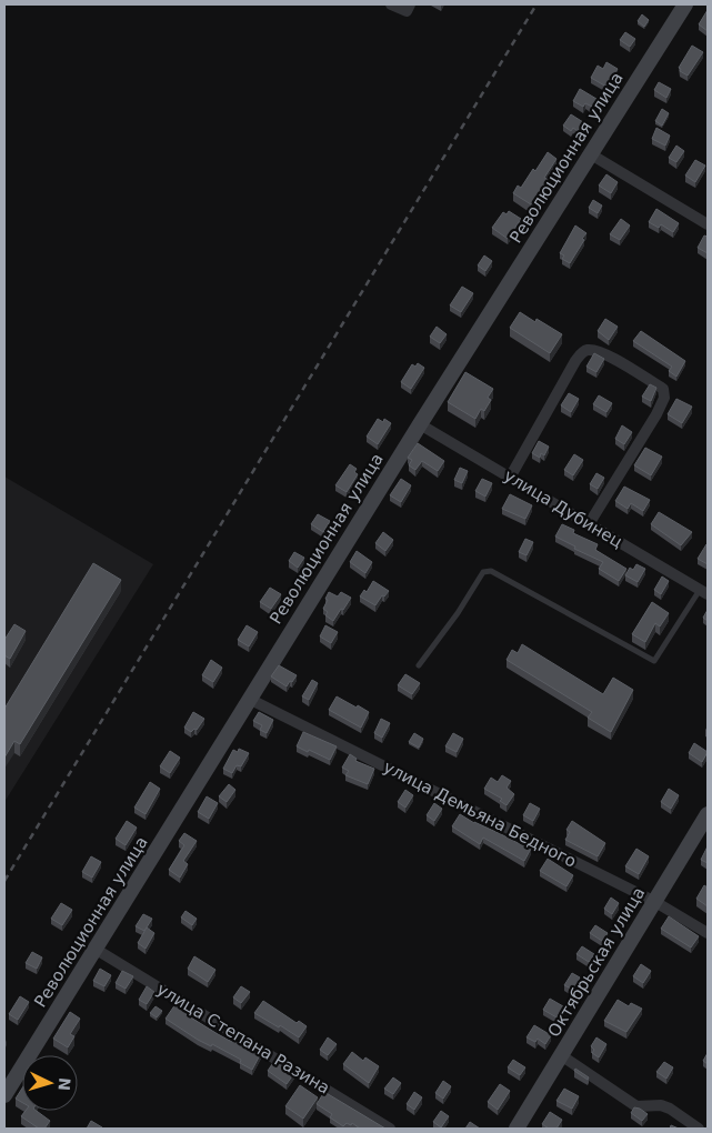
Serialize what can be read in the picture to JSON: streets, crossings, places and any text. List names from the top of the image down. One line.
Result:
{"streets":{"street":["Революционная улица","улица Дубинец","улица Демьяна Бедного","Октябрьская улица","улица Степана Разина"]},"crossings":[["Революционная улица","улица Дубинец"],["Революционная улица","улица Демьяна Бедного"],["Революционная улица","улица Степана Разина"],["улица Демьяна Бедного","Октябрьская улица"]],"north":"right"}
